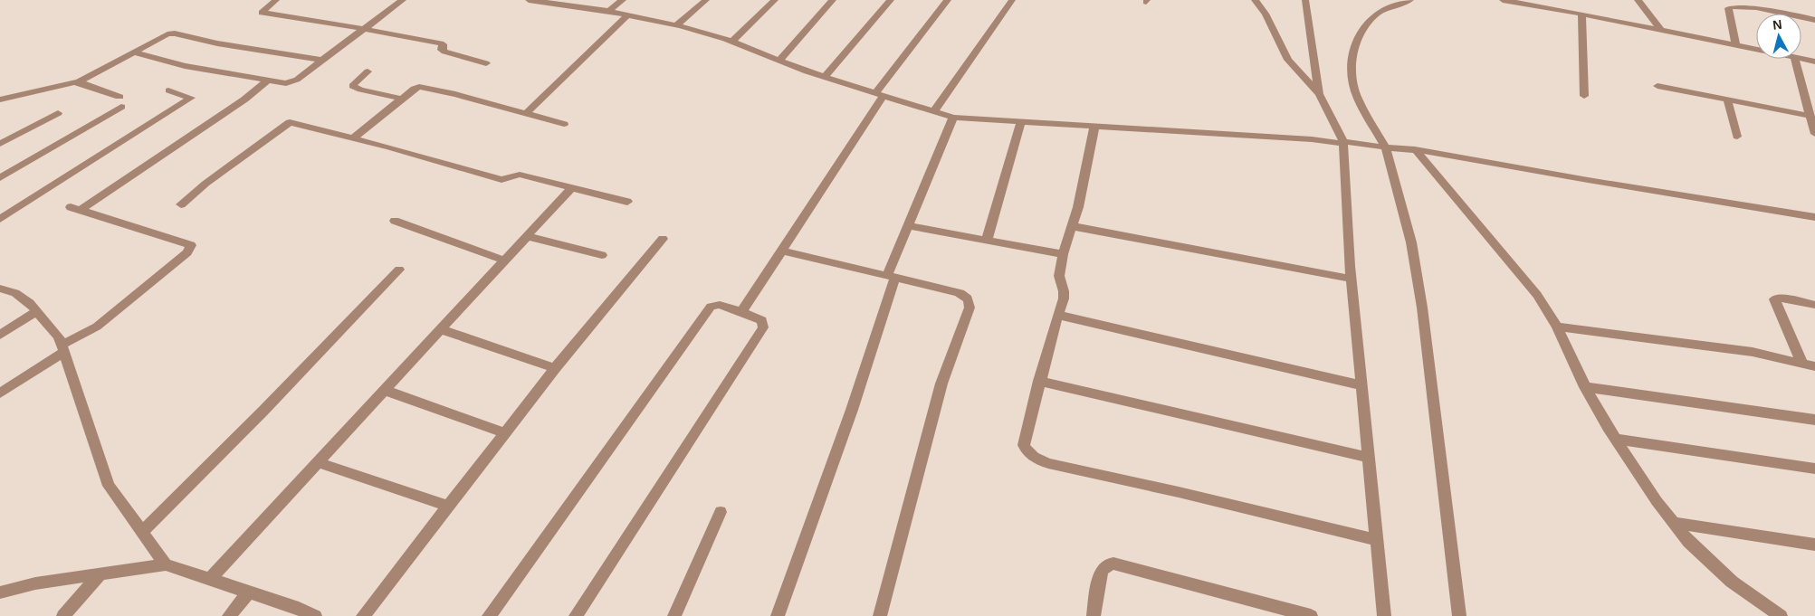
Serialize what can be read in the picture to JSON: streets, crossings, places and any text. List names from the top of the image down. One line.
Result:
{"north":"top"}
